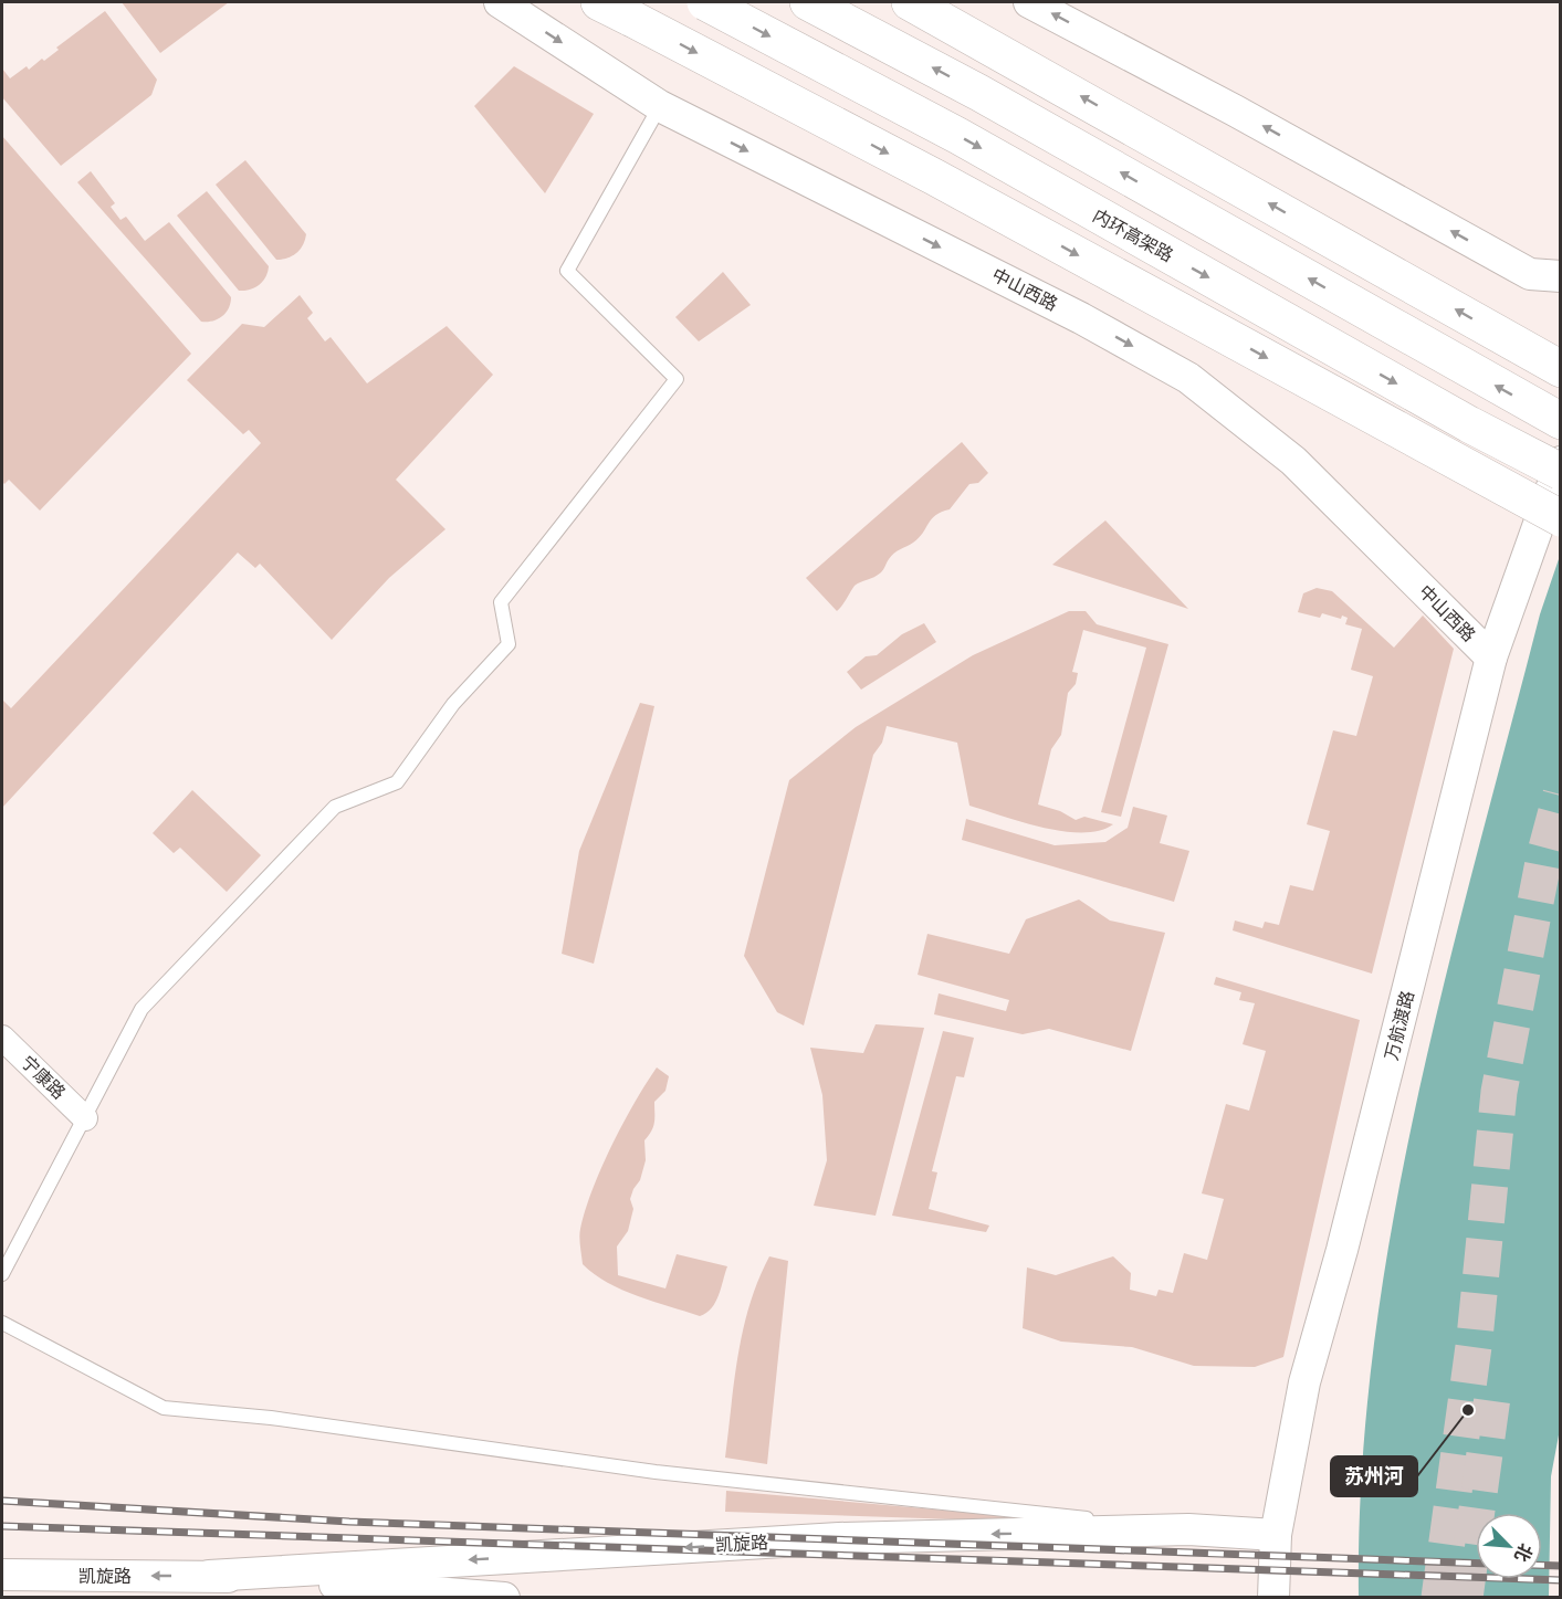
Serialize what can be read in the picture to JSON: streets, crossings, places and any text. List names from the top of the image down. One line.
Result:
{"streets":{"main road":["内环高架路"],"street":["中山西路","万航渡路","宁康路","凯旋路"]},"crossings":[["中山西路","万航渡路"],["万航渡路","凯旋路"]],"one_way":["凯旋路"],"places":["苏州河"],"north":"bottom right"}
